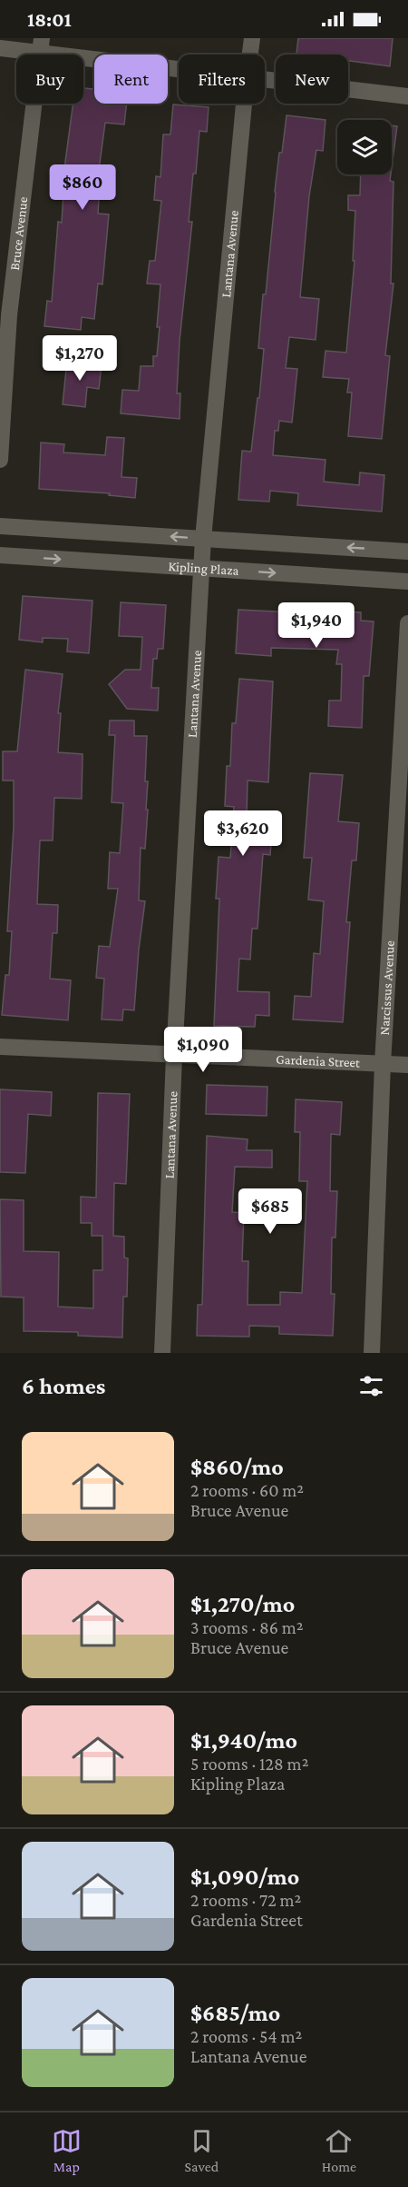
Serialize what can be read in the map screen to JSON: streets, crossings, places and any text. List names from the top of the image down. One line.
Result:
{"streets":{"street":["Bruce Avenue","Lantana Avenue","Kipling Plaza","Narcissus Avenue","Gardenia Street"]},"crossings":[["Lantana Avenue","Kipling Plaza"],["Lantana Avenue","Gardenia Street"],["Narcissus Avenue","Gardenia Street"]],"page":{"status":"18:01","chip":["Buy","Rent","Filters","New"],"price":["$860","$1,270","$1,940","$3,620","$1,090","$685"],"heading":"6 homes","list":[{"name":"$860/mo","note":"2 rooms · 60 m² · Bruce Avenue"},{"name":"$1,270/mo","note":"3 rooms · 86 m² · Bruce Avenue"},{"name":"$1,940/mo","note":"5 rooms · 128 m² · Kipling Plaza"},{"name":"$1,090/mo","note":"2 rooms · 72 m² · Gardenia Street"},{"name":"$685/mo","note":"2 rooms · 54 m² · Lantana Avenue"}],"tabs":["Map","Saved","Home"]}}
